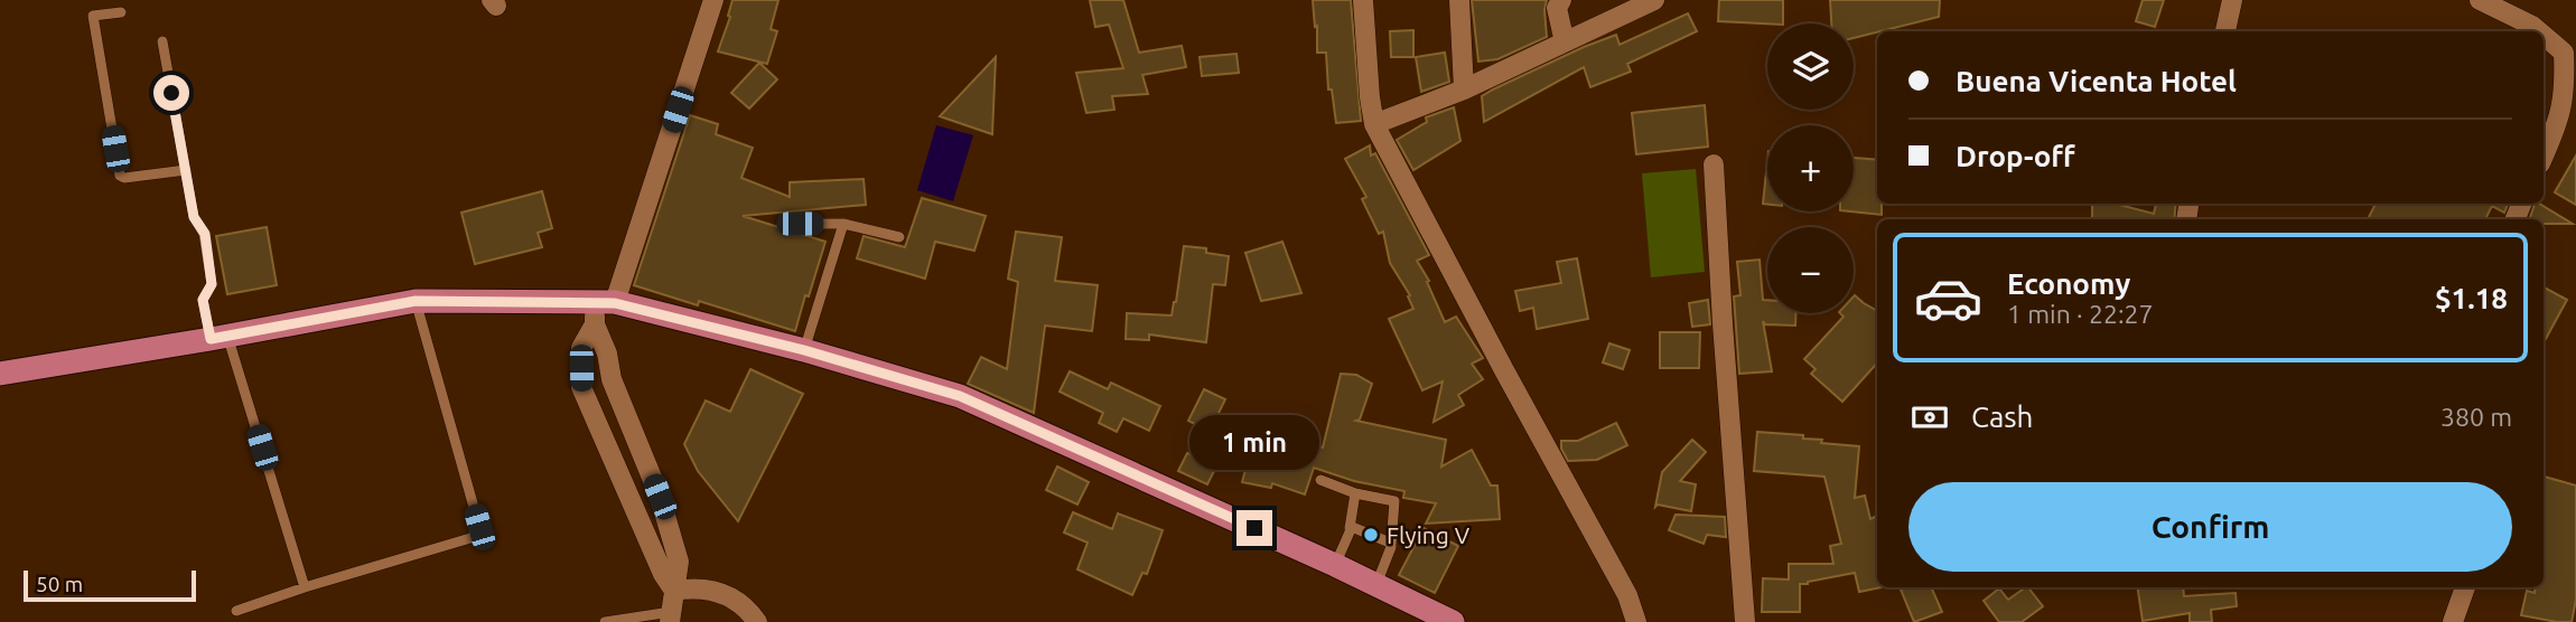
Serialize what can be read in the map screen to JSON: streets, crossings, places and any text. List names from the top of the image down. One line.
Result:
{"places":["Flying V"],"scale_bar":"50 m","page":{"map_buttons":["+","−"],"banner":["Buena Vicenta Hotel","Drop-off"],"list":[{"name":"Economy","note":"1 min · 22:27","value":"$1.18"}],"pay":["Cash","380 m"],"bubble":"1 min","buttons":"Confirm","scale":"50 m"}}
